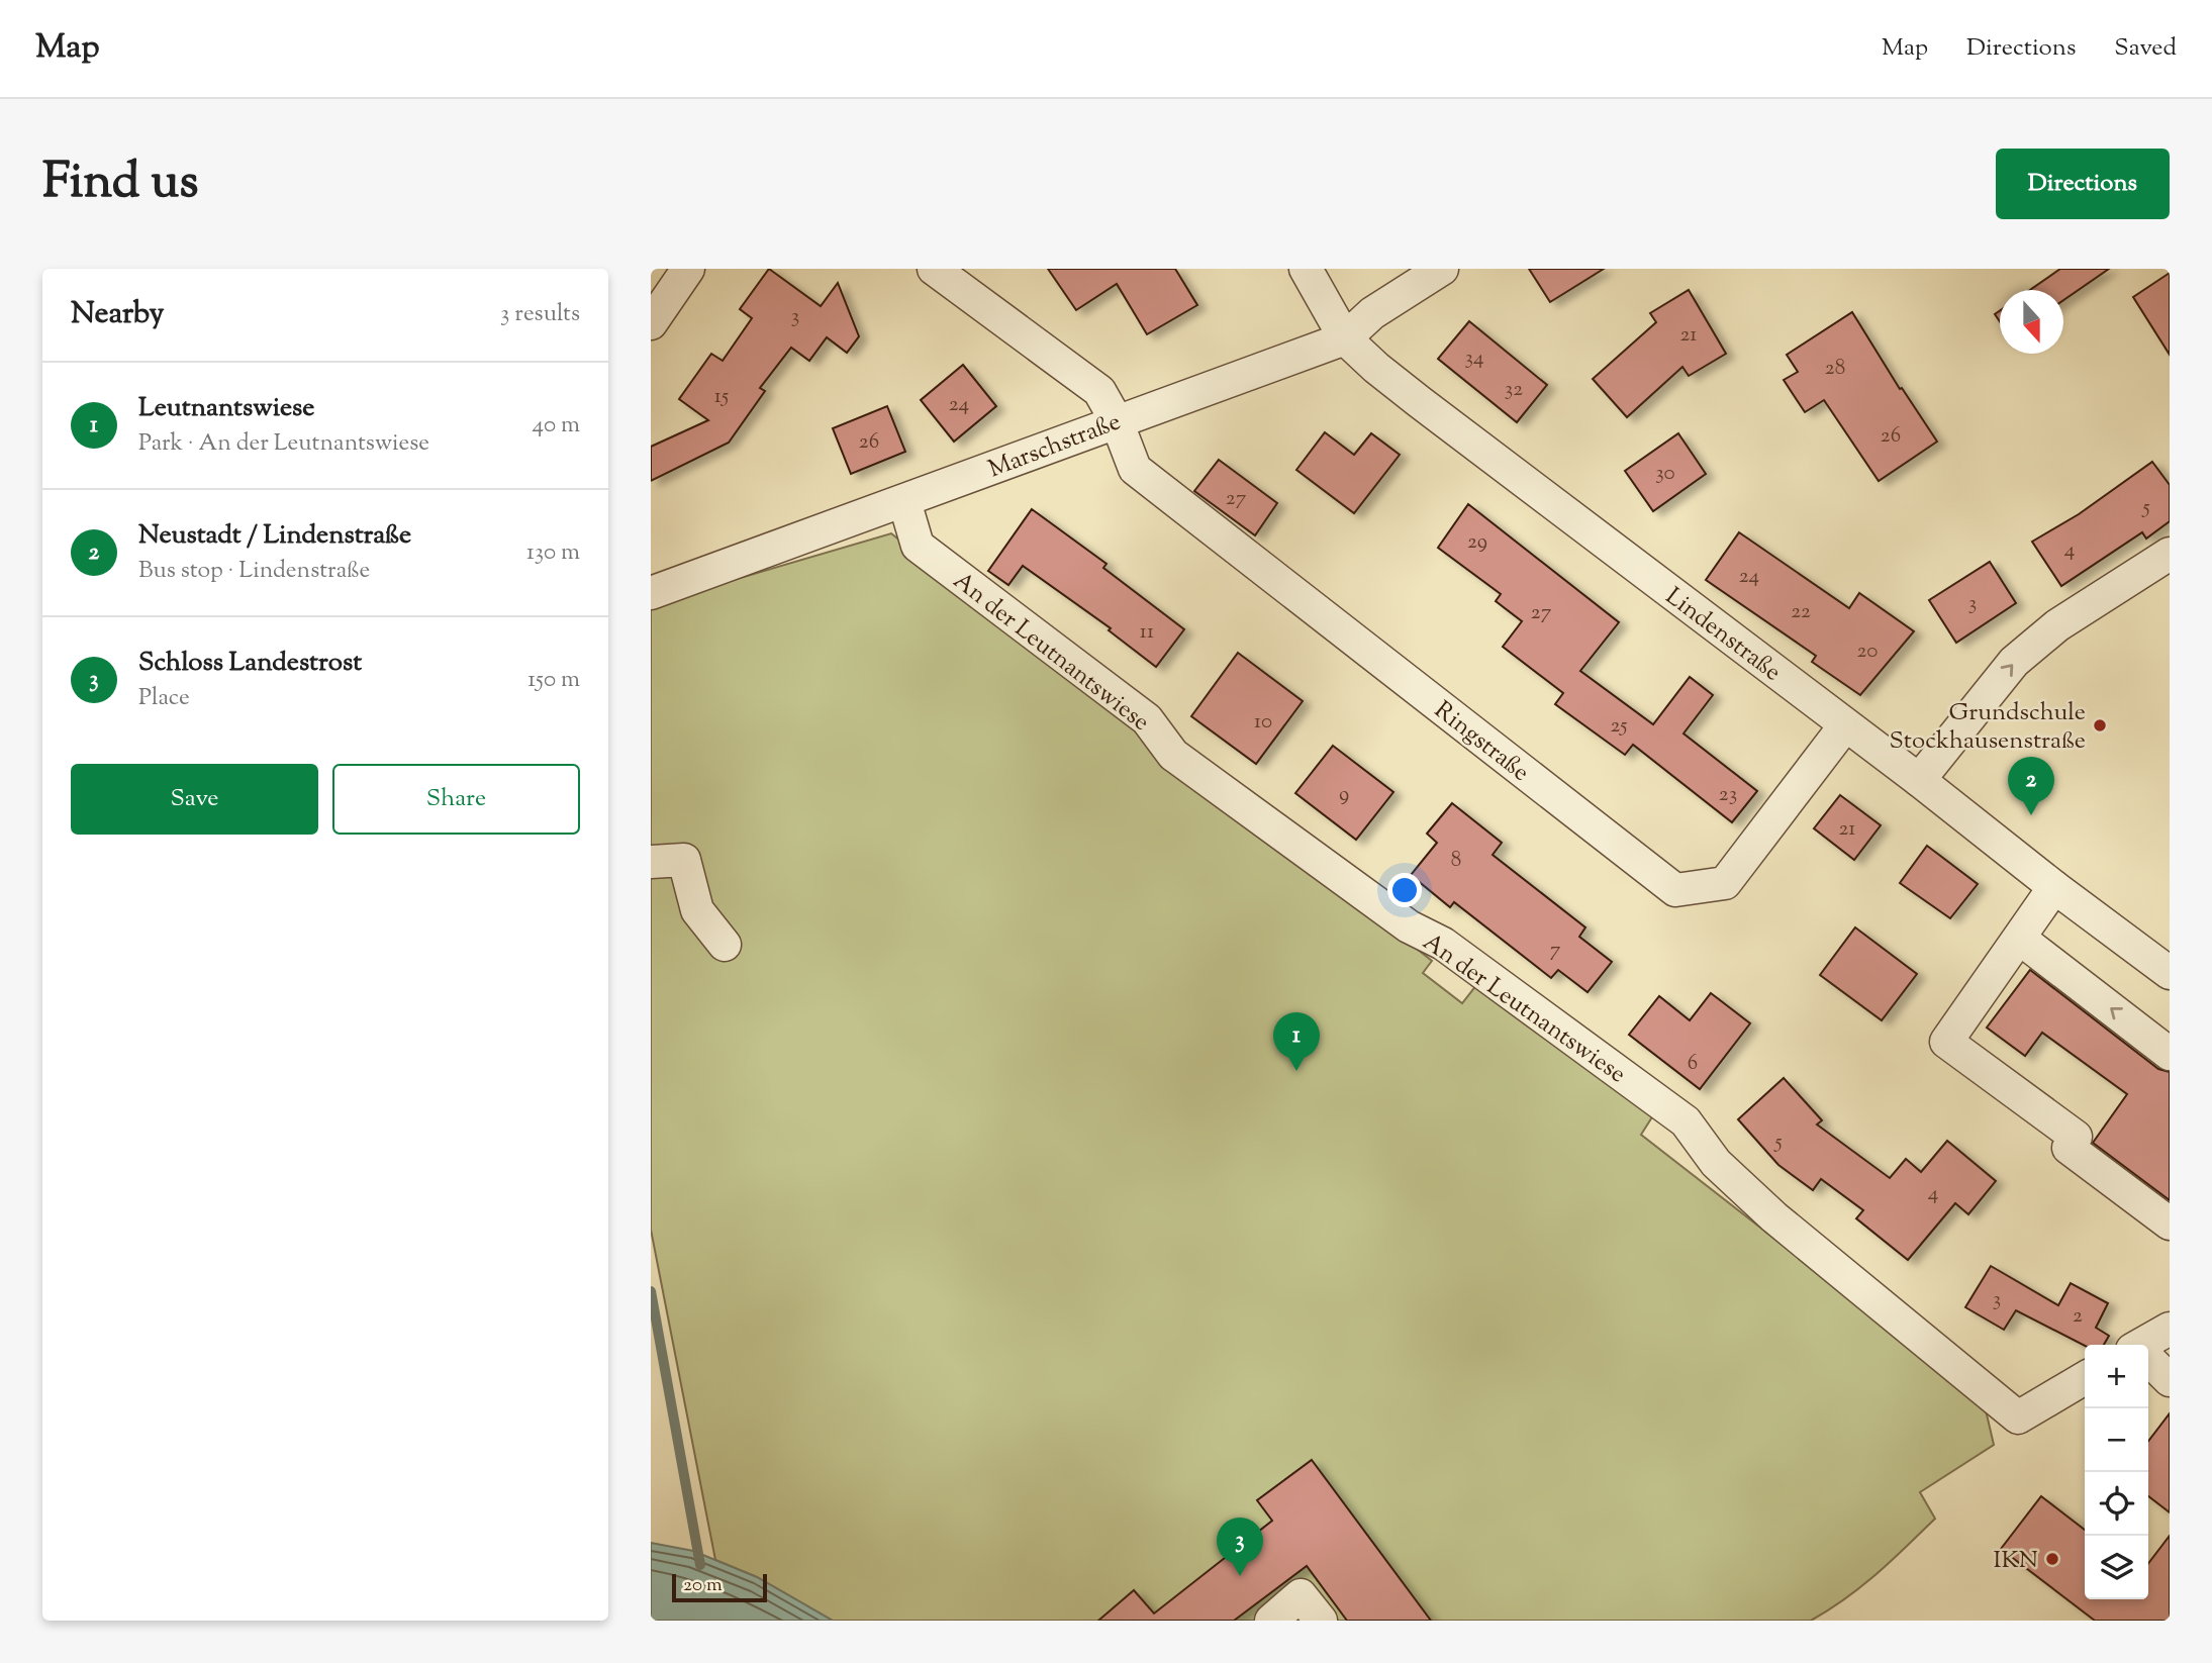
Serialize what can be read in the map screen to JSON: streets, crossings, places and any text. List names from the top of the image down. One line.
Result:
{"streets":{"street":["Marschstraße","Lindenstraße","An der Leutnantswiese","Ringstraße"]},"crossings":[["Marschstraße","Lindenstraße"],["Marschstraße","An der Leutnantswiese"],["Marschstraße","Ringstraße"],["Lindenstraße","Ringstraße"]],"places":["Grundschule Stockhausenstraße","IKN"],"house_numbers":["3","21","34","28","32","15","24","26","26","30","27","5","29","4","24","3","22","27","11","20","10","25","9","23","21","8","7","6","5","4","3","2"],"scale_bar":"20 m","north":"bottom","page":{"header":"Map","nav":["Map","Directions","Saved"],"title":"Find us","buttons":["Directions",["Save","Share"]],"heading":["Nearby","3 results"],"list":[{"mark":"1","name":"Leutnantswiese","note":"Park · An der Leutnantswiese","value":"40 m"},{"mark":"2","name":"Neustadt / Lindenstraße","note":"Bus stop · Lindenstraße","value":"130 m"},{"mark":"3","name":"Schloss Landestrost","note":"Place","value":"150 m"}],"pins":["2","1","3"],"map_buttons":["+","−"],"scale":"20 m"}}
